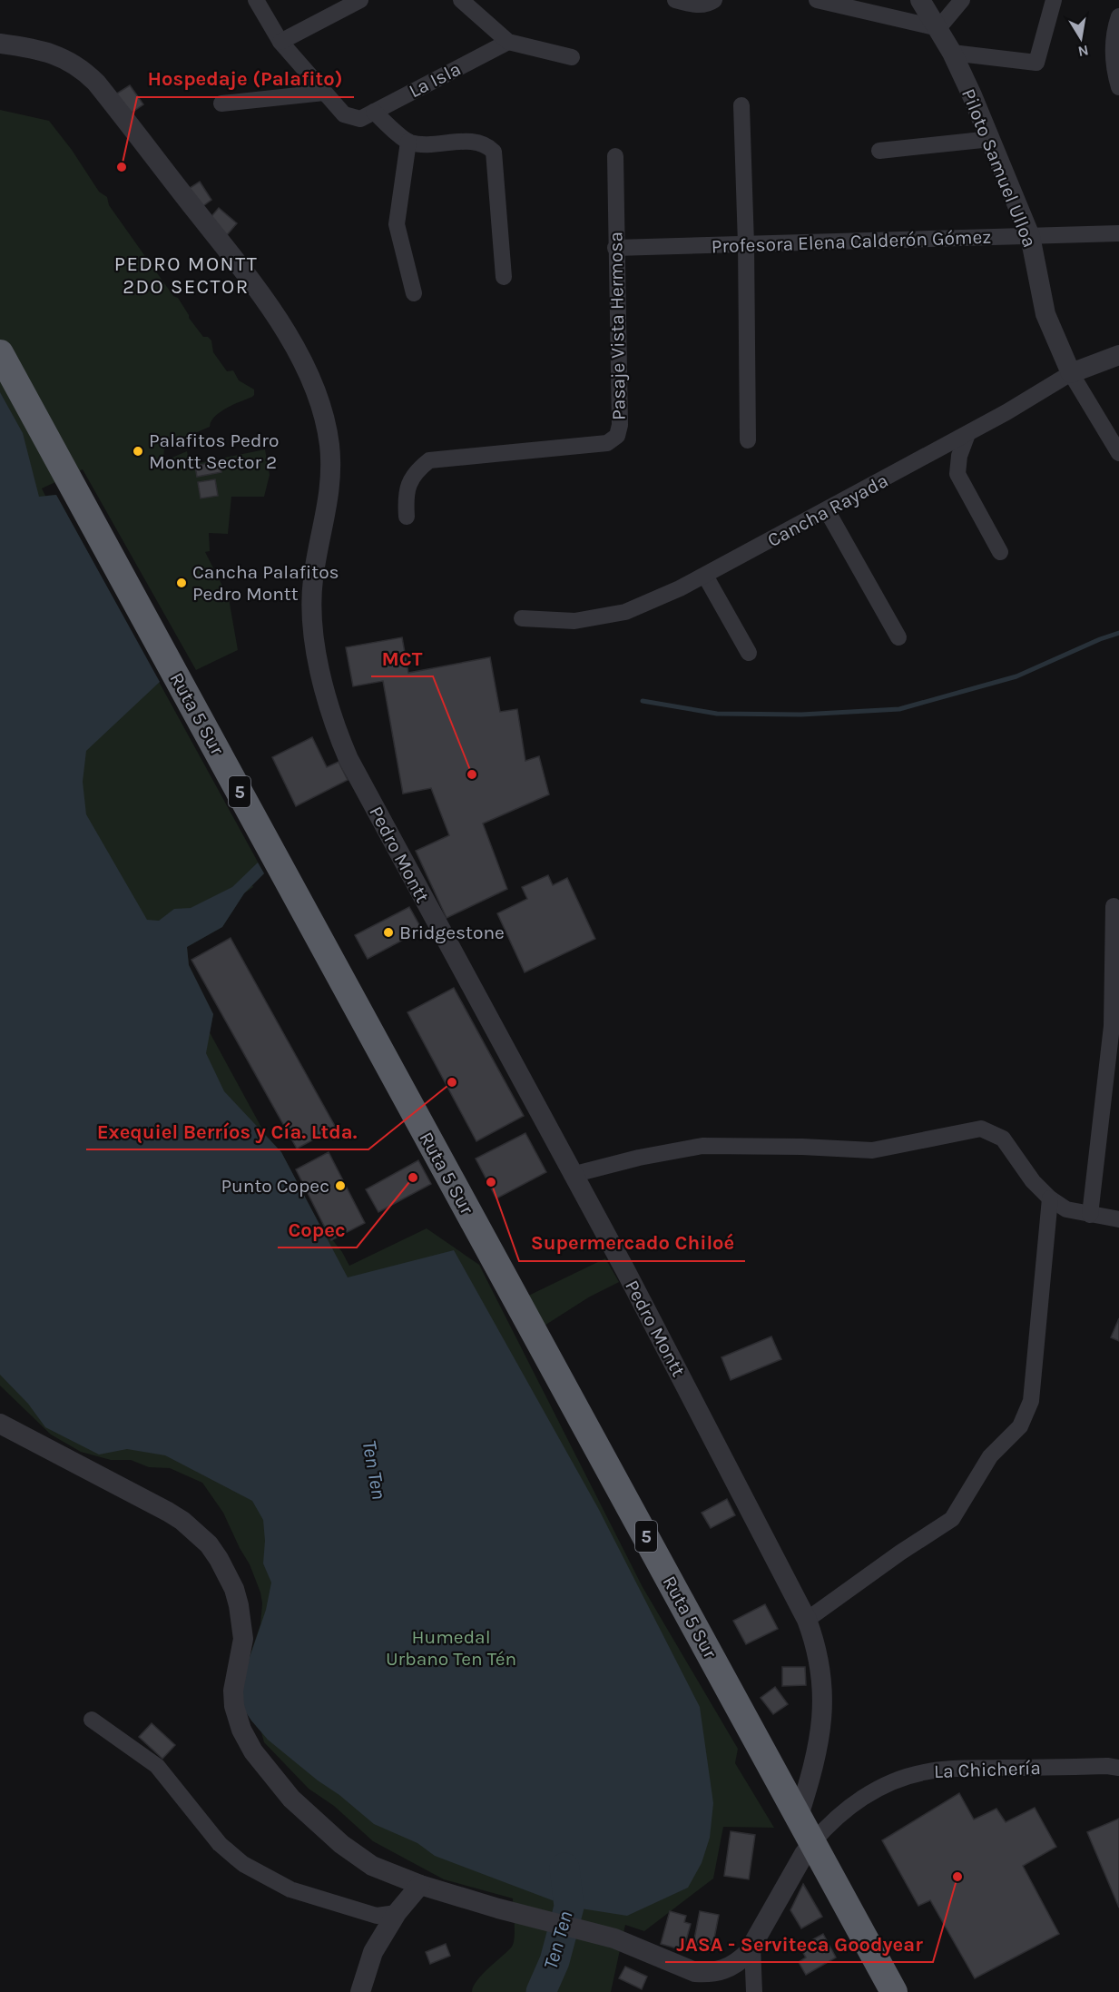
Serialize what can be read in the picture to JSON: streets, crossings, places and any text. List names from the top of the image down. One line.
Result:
{"streets":{"highway":["Ruta 5 Sur","5"],"street":["La Isla","Piloto Samuel Ulloa","Profesora Elena Calderón Gómez","Pasaje Vista Hermosa","Cancha Rayada","Pedro Montt","La Chichería"]},"crossings":[["Piloto Samuel Ulloa","Profesora Elena Calderón Gómez"],["Piloto Samuel Ulloa","Cancha Rayada"],["Profesora Elena Calderón Gómez","Pasaje Vista Hermosa"],["Ruta 5 Sur","Pedro Montt"],["Ruta 5 Sur","La Chichería"]],"districts":["PEDRO MONTT 2DO SECTOR"],"water":["Ten Ten"],"parks":["Humedal Urbano Ten Tén"],"places":["Hospedaje (Palafito)","Palafitos Pedro Montt Sector 2","Cancha Palafitos Pedro Montt","MCT","Bridgestone","Exequiel Berríos y Cía. Ltda.","Copec","Supermercado Chiloé","Punto Copec","JASA - Serviteca Goodyear"],"north":"bottom"}
